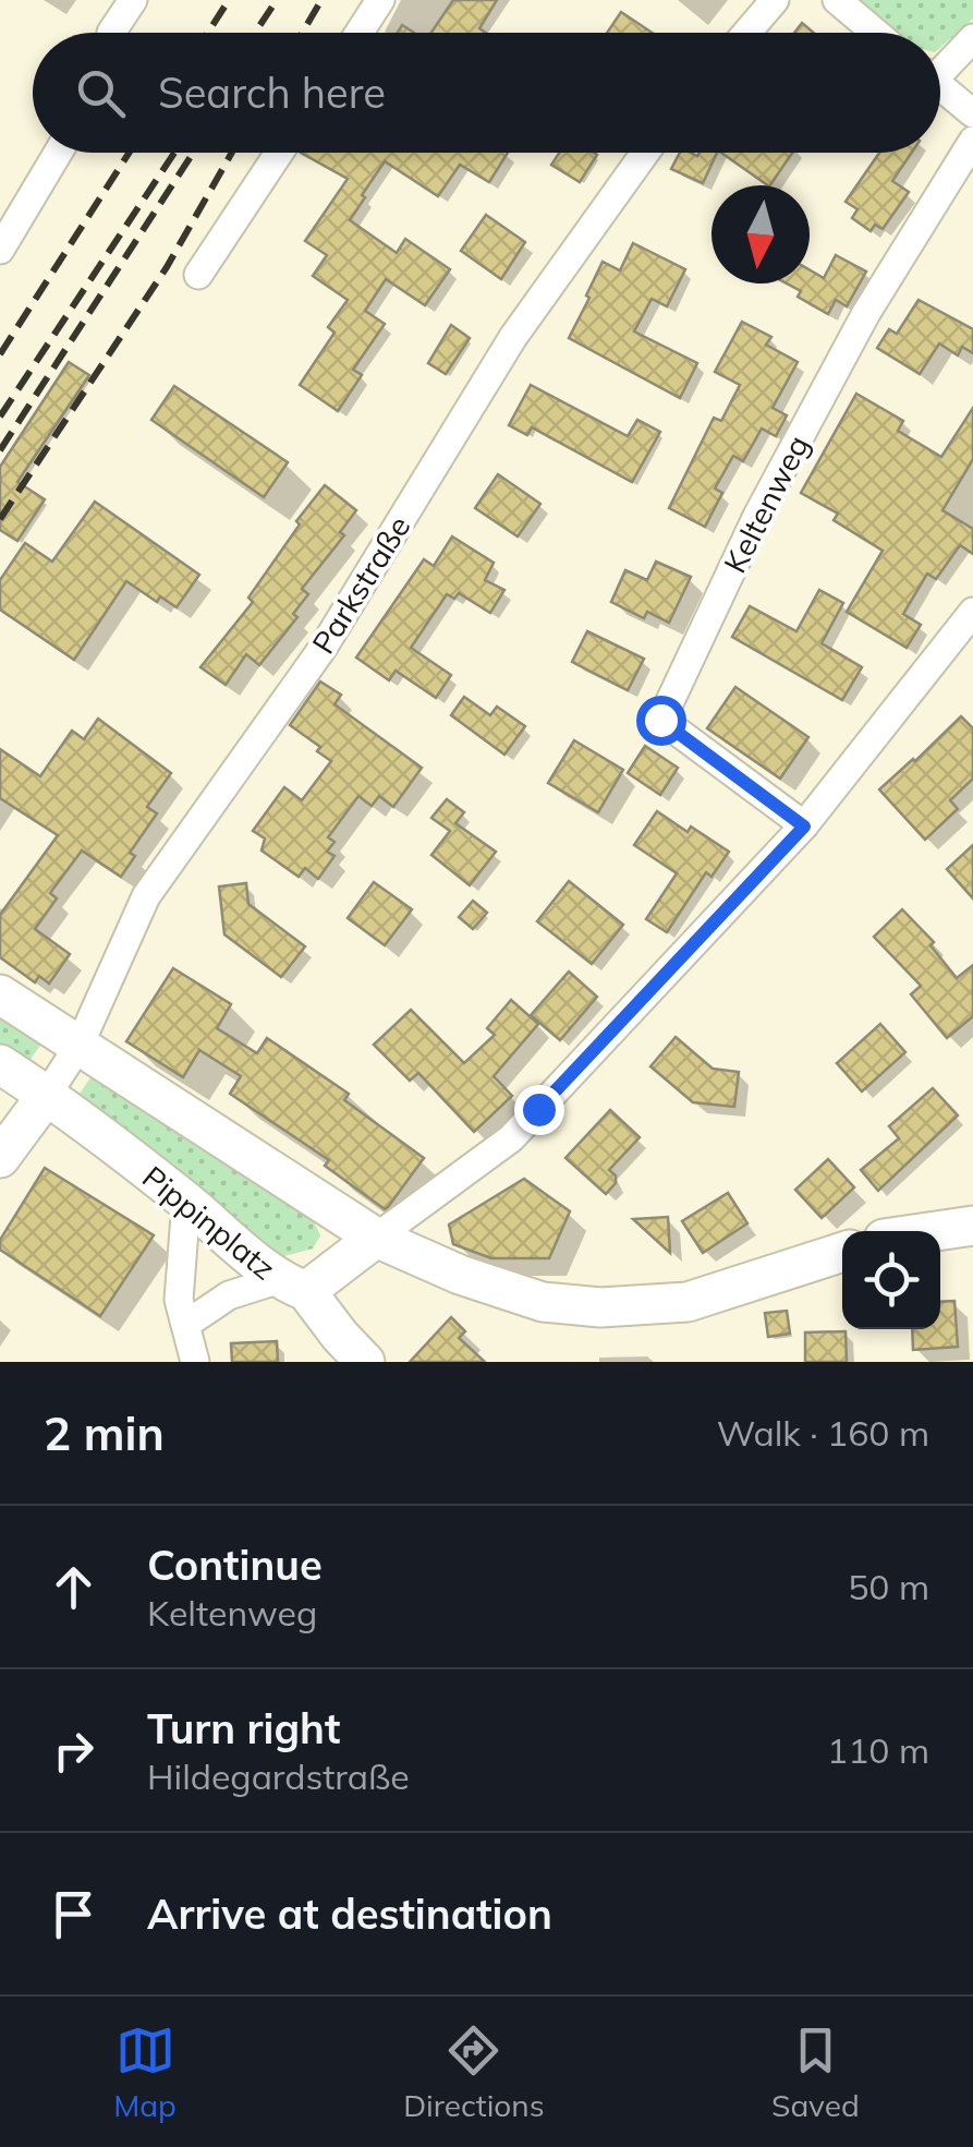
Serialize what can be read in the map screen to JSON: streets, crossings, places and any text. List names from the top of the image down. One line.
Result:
{"streets":{"street":["Keltenweg","Parkstraße","Pippinplatz"]},"north":"bottom","page":{"search":"Search here","heading":["2 min","Walk · 160 m"],"list":[["Continue","Keltenweg","50 m"],["Turn right","Hildegardstraße","110 m"],"Arrive at destination"],"nav":["Map","Directions","Saved"]}}
